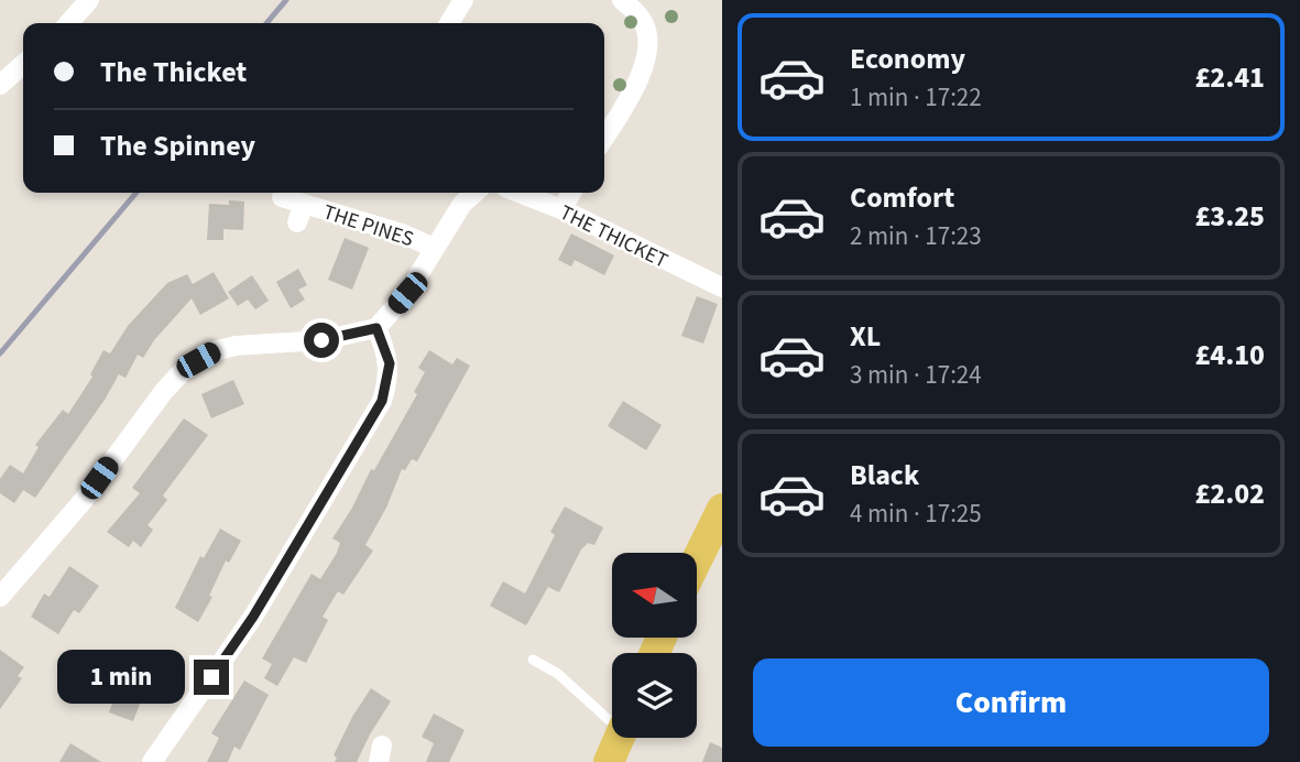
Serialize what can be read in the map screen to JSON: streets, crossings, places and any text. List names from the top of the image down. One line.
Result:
{"streets":{"street":["THE PINES","THE THICKET"]},"north":"left","page":{"list":[{"name":"Economy","note":"1 min · 17:22","value":"£2.41"},{"name":"Comfort","note":"2 min · 17:23","value":"£3.25"},{"name":"XL","note":"3 min · 17:24","value":"£4.10"},{"name":"Black","note":"4 min · 17:25","value":"£2.02"}],"banner":["The Thicket","The Spinney"],"buttons":"Confirm","bubble":"1 min"}}
